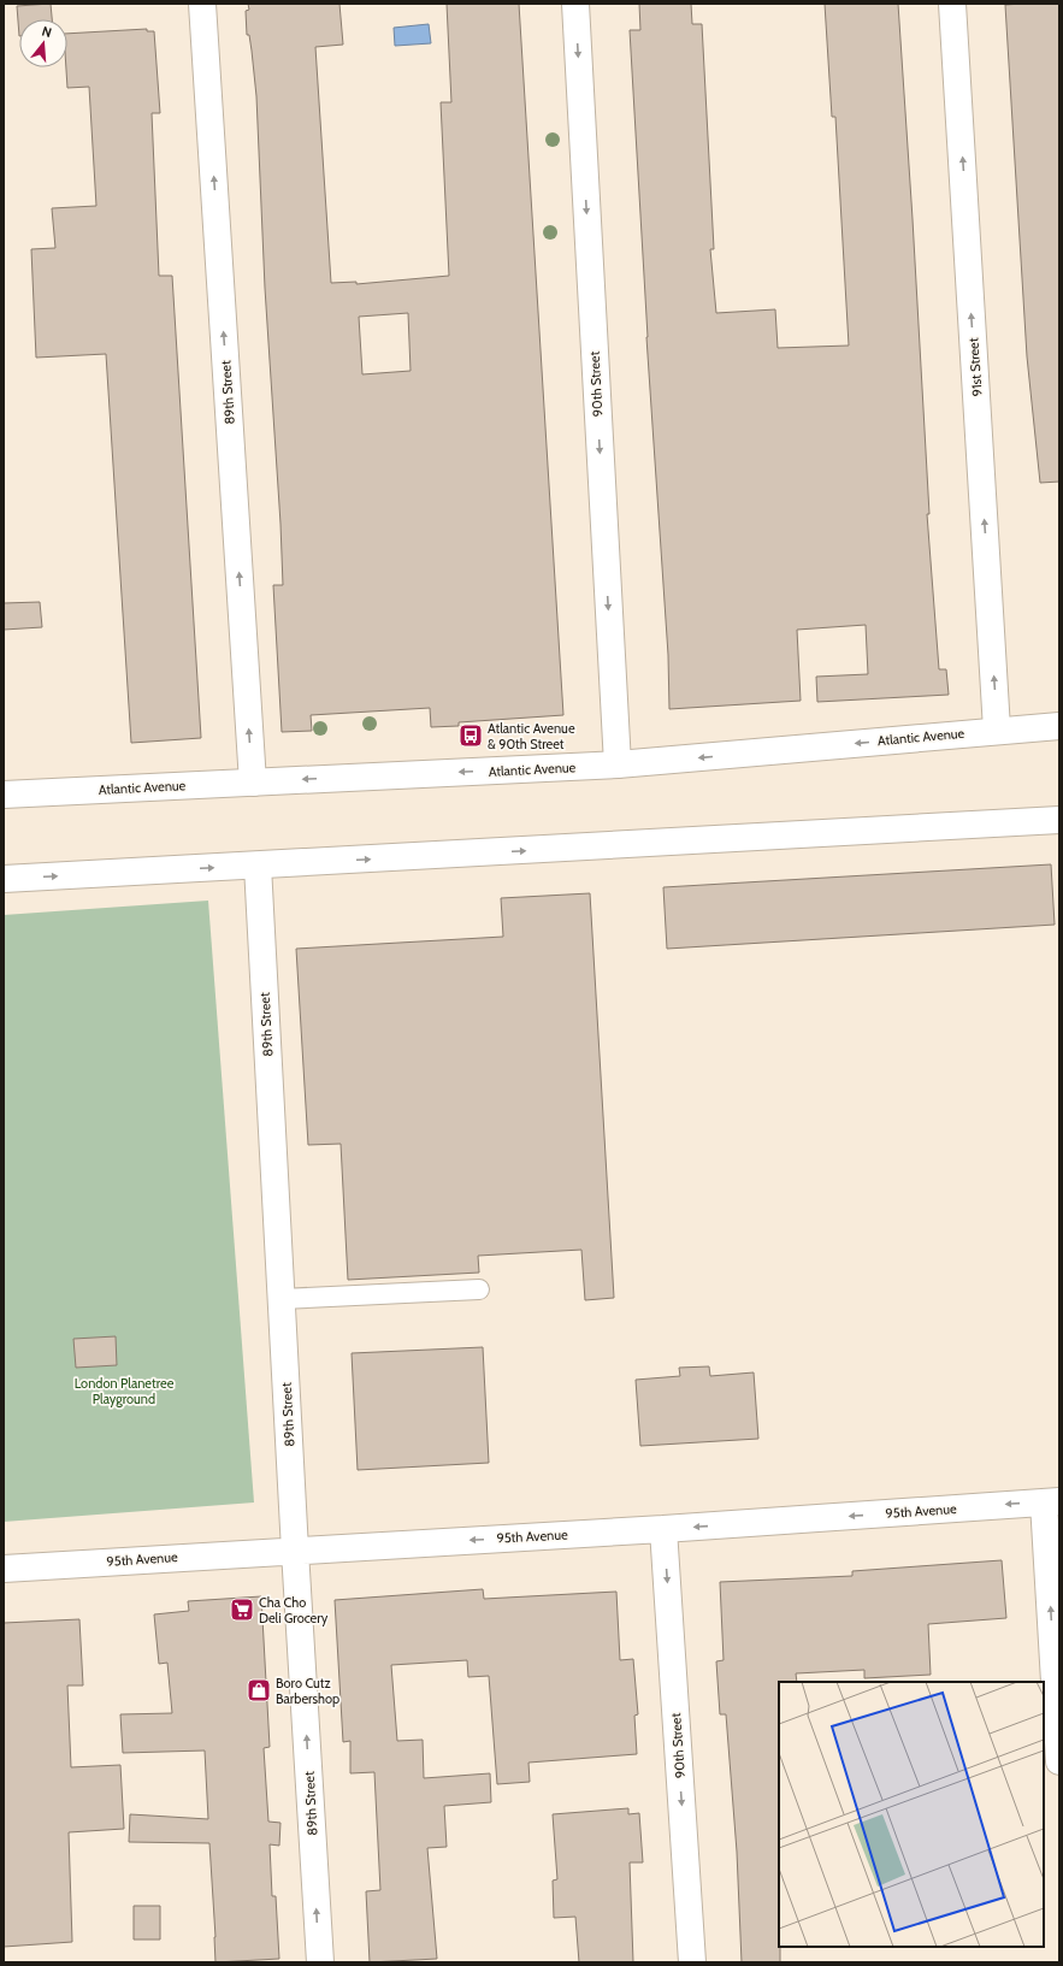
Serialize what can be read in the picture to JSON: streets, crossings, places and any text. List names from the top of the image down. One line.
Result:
{"streets":{"street":["91st Street","90th Street","89th Street","Atlantic Avenue","95th Avenue"]},"crossings":[["91st Street","Atlantic Avenue"],["90th Street","Atlantic Avenue"],["90th Street","95th Avenue"],["89th Street","Atlantic Avenue"],["89th Street","95th Avenue"]],"one_way":["91st Street","90th Street","89th Street","95th Avenue"],"parks":["London Planetree Playground"],"places":{"bus stop":["Atlantic Avenue & 90th Street"],"supermarket":["Cha Cho Deli Grocery"],"shop":["Boro Cutz Barbershop"]},"north":"top"}
